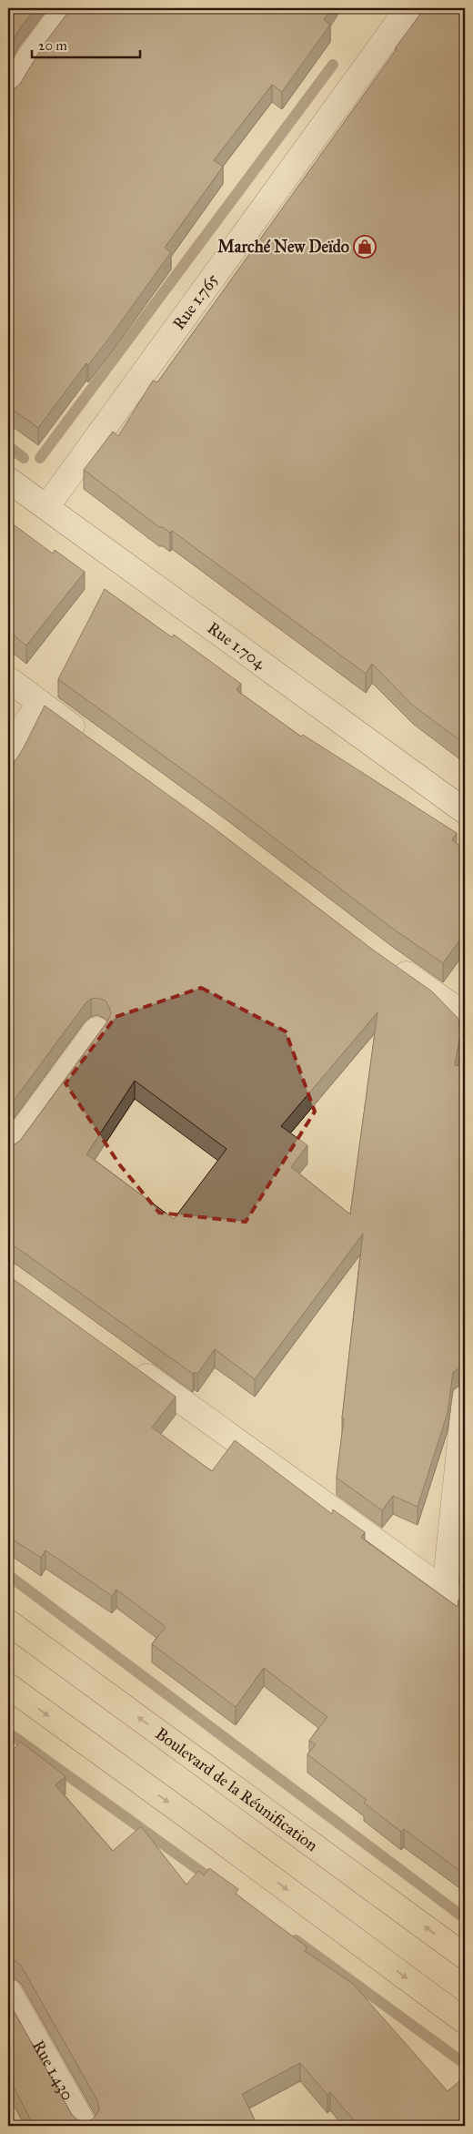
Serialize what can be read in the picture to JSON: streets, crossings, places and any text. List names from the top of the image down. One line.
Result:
{"streets":{"main road":["Boulevard de la Réunification"],"street":["Rue 1.765","Rue 1.704","Rue 1.430"]},"crossings":[["Rue 1.765","Rue 1.704"]],"places":{"shop":["Marché New Deïdo"]},"scale_bar":"20 m"}
